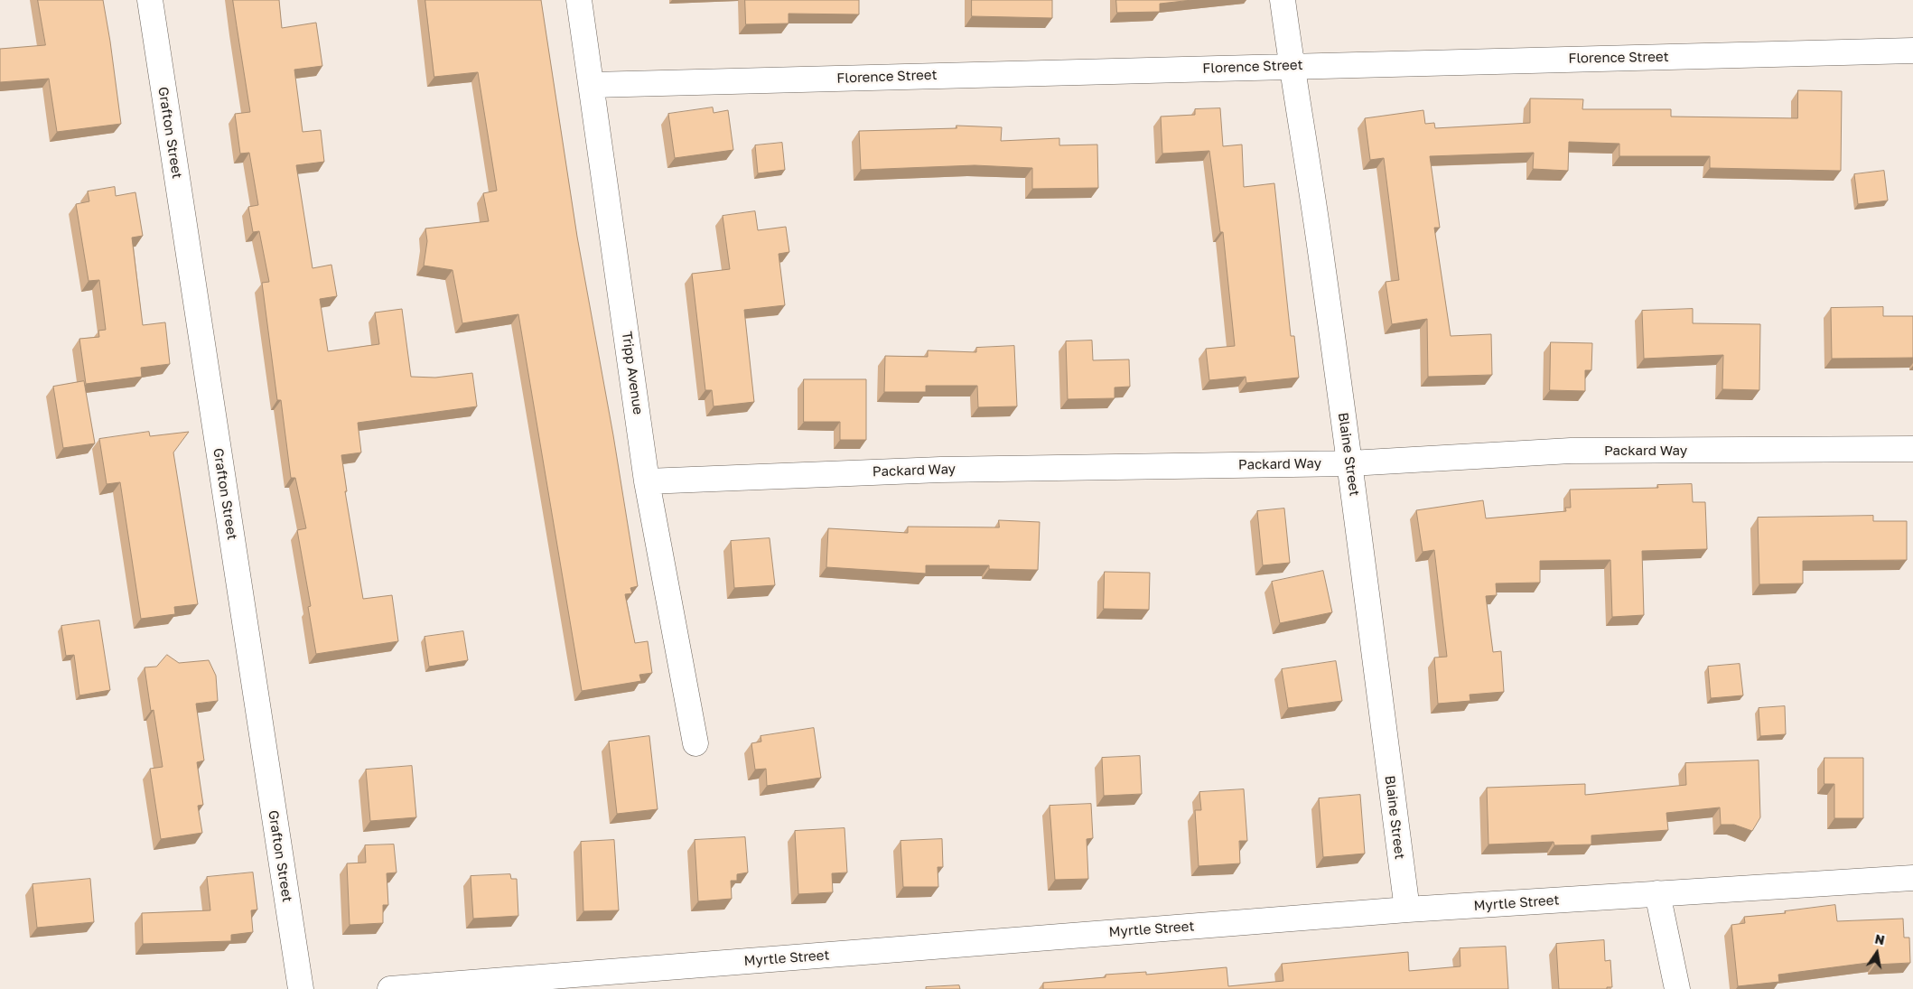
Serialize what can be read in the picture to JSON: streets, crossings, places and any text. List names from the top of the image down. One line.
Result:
{"streets":{"street":["Florence Street","Grafton Street","Tripp Avenue","Packard Way","Blaine Street","Myrtle Street"]},"crossings":[["Florence Street","Tripp Avenue"],["Florence Street","Blaine Street"],["Tripp Avenue","Packard Way"],["Packard Way","Blaine Street"],["Blaine Street","Myrtle Street"]],"north":"top"}
